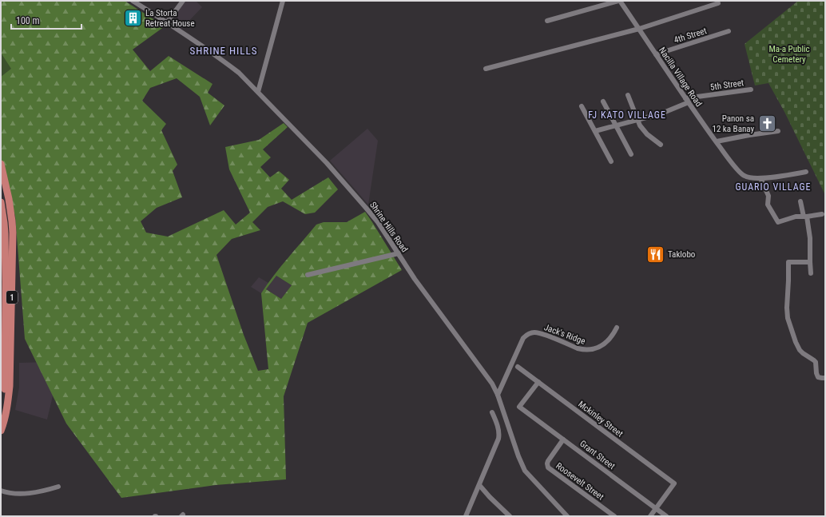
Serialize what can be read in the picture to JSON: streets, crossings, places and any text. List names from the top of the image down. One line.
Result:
{"streets":{"highway":["1"],"street":["4th Street","Nacilla Village Road","5th Street","Shrine Hills Road","Jack's Ridge","Mckinley Street","Grant Street","Roosevelt Street"]},"crossings":[["4th Street","Nacilla Village Road"],["Nacilla Village Road","5th Street"],["Shrine Hills Road","Jack's Ridge"],["Mckinley Street","Grant Street"],["Grant Street","Roosevelt Street"]],"districts":["SHRINE HILLS","FJ KATO VILLAGE","GUARIO VILLAGE"],"parks":["Ma-a Public Cemetery"],"places":{"building":["La Storta Retreat House"],"church":["Panon sa 12 ka Banay"],"restaurant":["Taklobo"]},"scale_bar":"100 m"}
